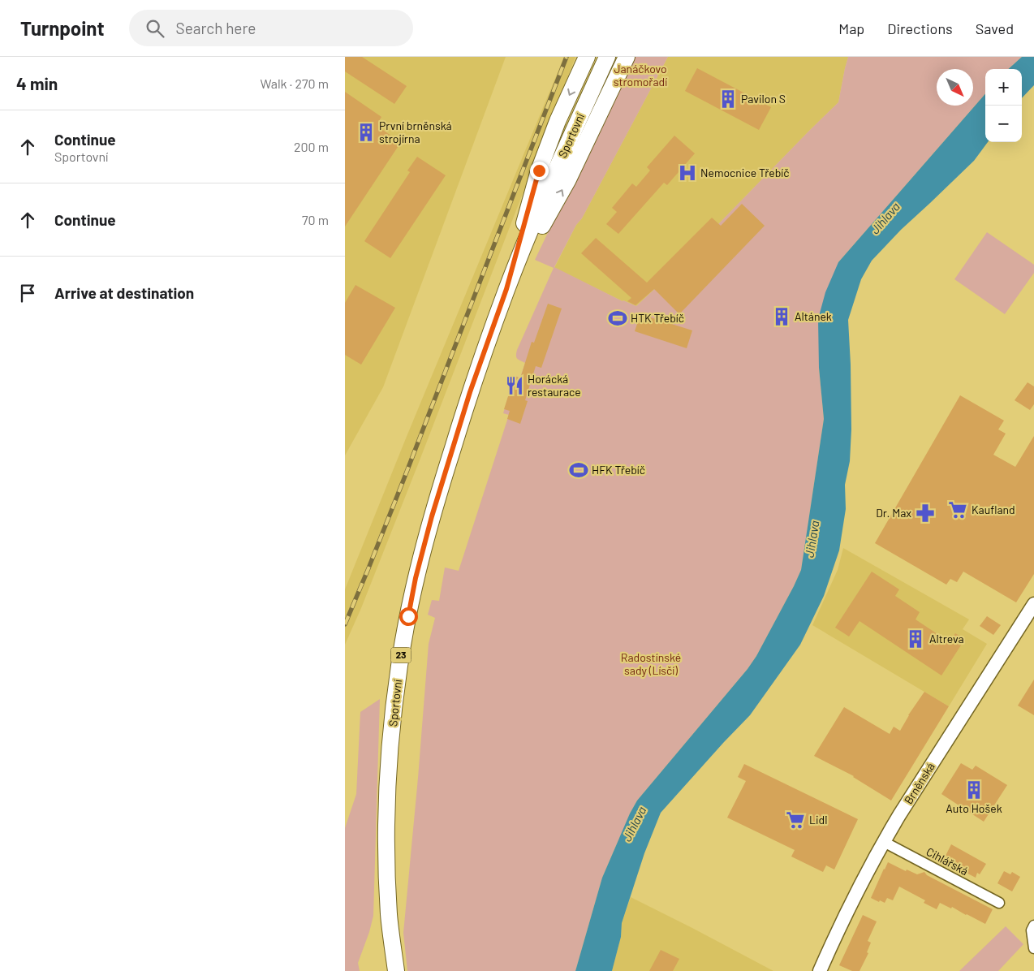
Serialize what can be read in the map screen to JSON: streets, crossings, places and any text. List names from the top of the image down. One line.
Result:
{"streets":{"main road":["Sportovní","23"],"street":["Brněnská","Cihlářská"]},"crossings":[["Brněnská","Cihlářská"]],"water":["Jihlava"],"parks":["Janáčkovo stromořadí","Radostínské sady (Lísčí)"],"places":{"building":["Pavilon S","První brněnská strojírna","Altánek","Altreva","Auto Hošek"],"hospital":["Nemocnice Třebíč"],"sports":["HTK Třebíč","HFK Třebíč"],"restaurant":["Horácká restaurace"],"supermarket":["Kaufland","Lidl"],"pharmacy":["Dr. Max"]},"north":"bottom right","page":{"header":"Turnpoint","search":"Search here","nav":["Map","Directions","Saved"],"heading":["4 min","Walk · 270 m"],"map_buttons":["+","−"],"list":[["Continue","Sportovní","200 m"],["Continue","70 m"],"Arrive at destination"]}}
